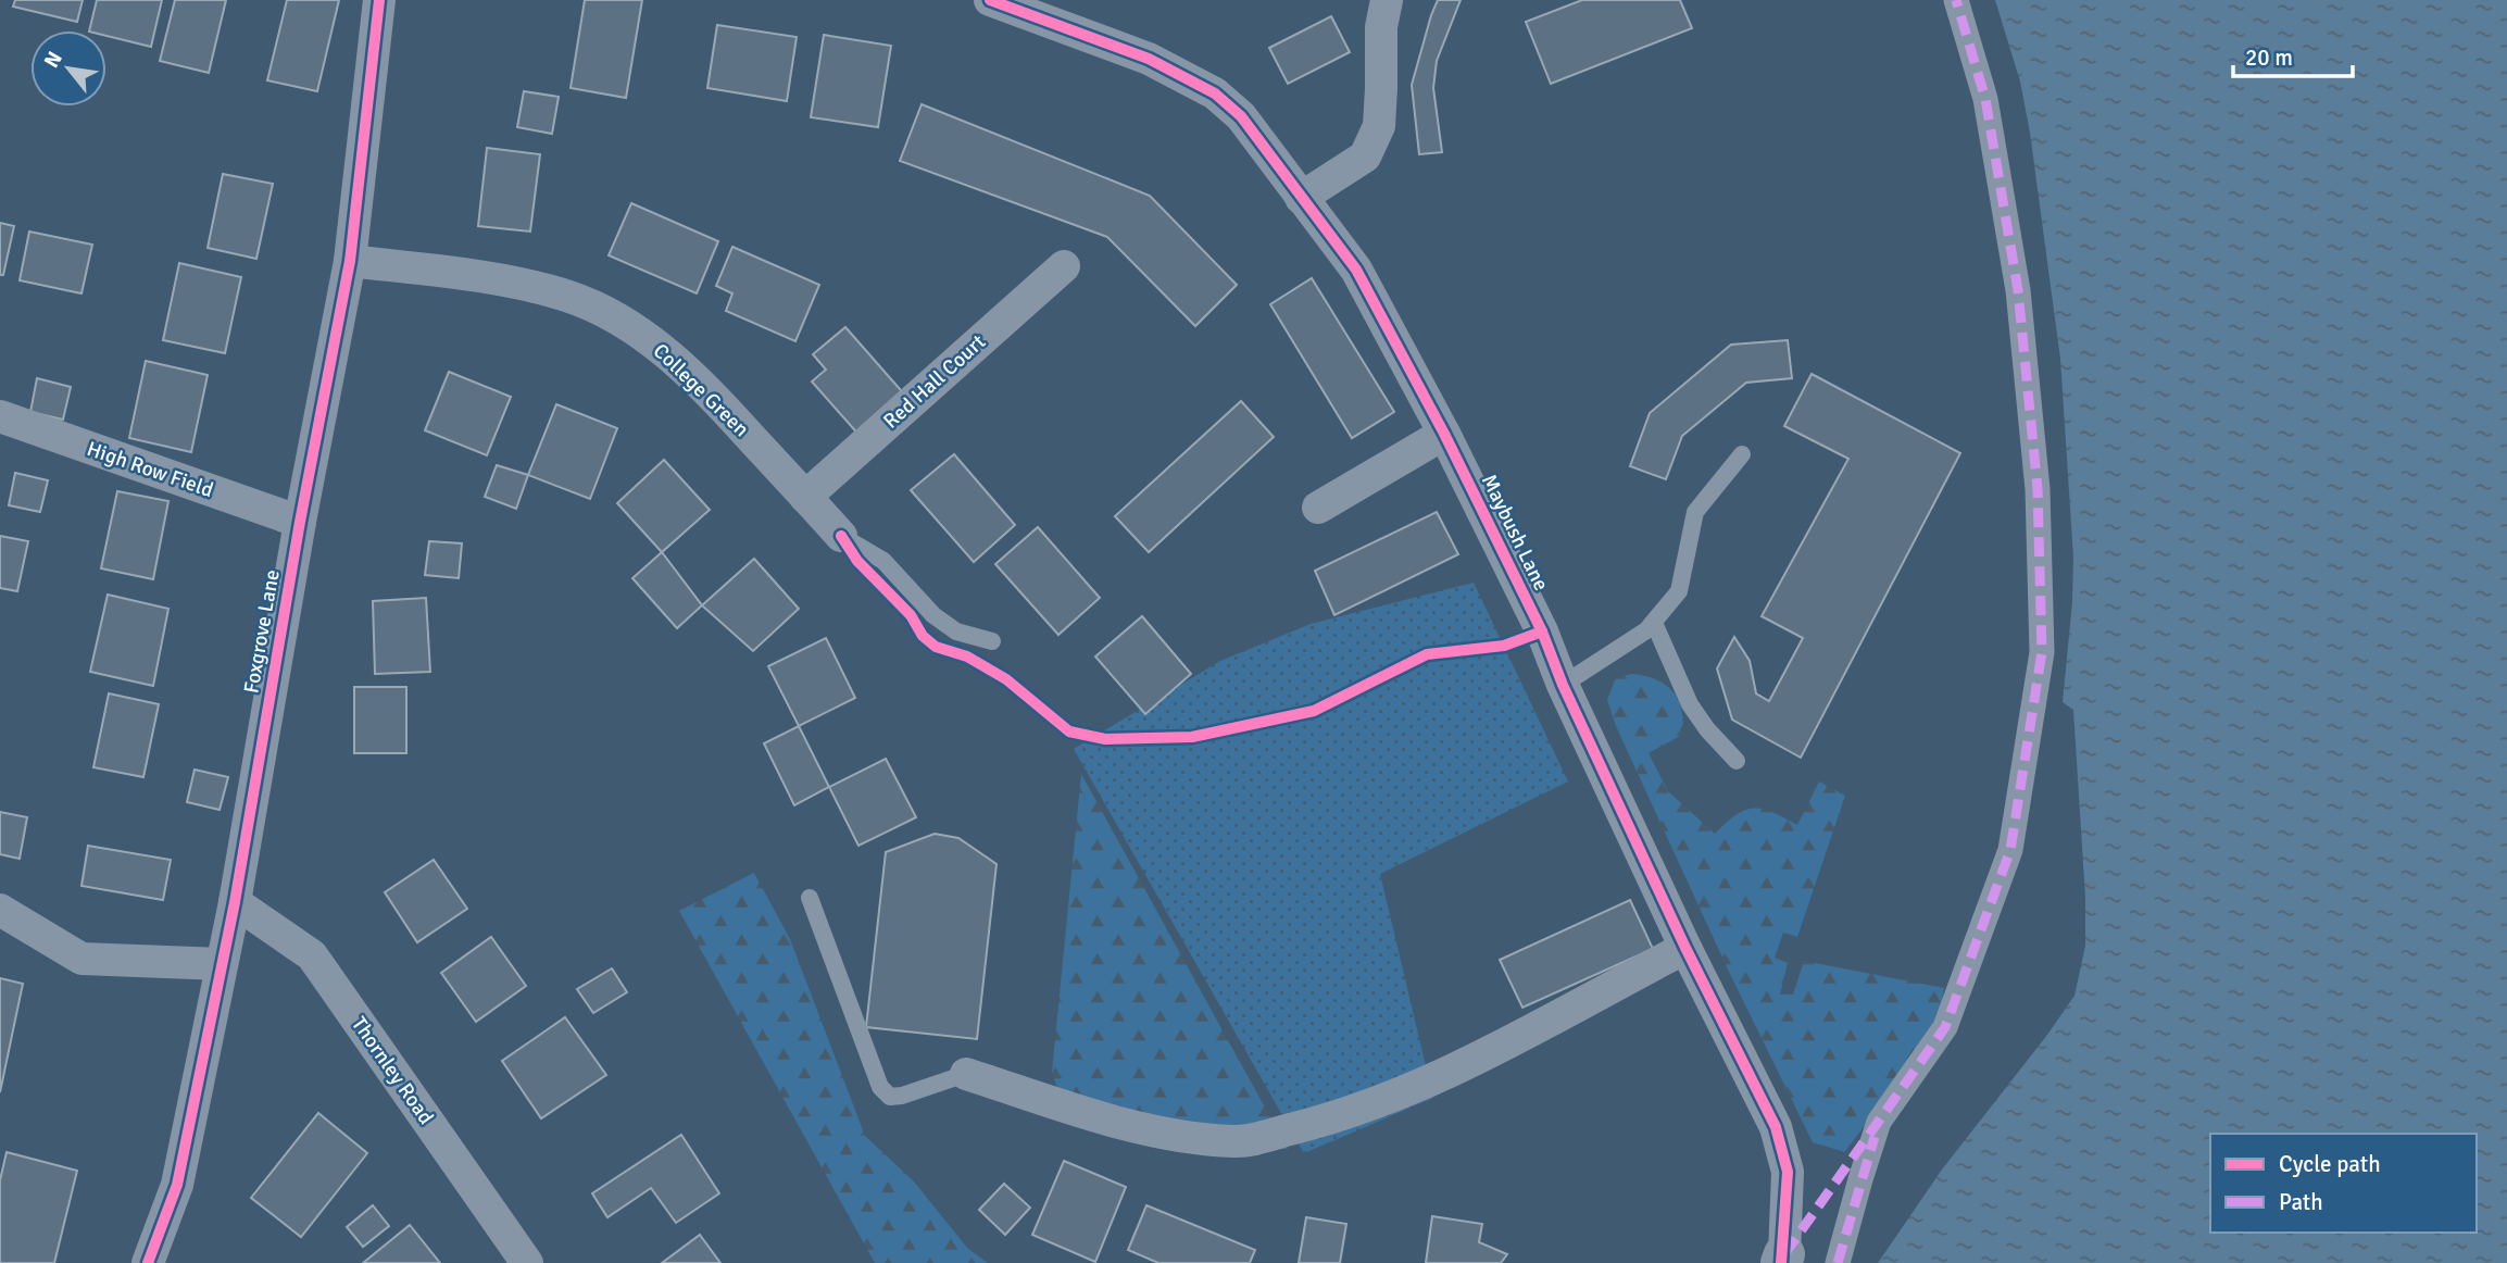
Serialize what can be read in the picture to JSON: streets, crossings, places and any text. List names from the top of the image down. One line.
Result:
{"streets":{"street":["Red Hall Court","College Green","High Row Field","Maybush Lane","Foxgrove Lane","Thornley Road"]},"crossings":[["Red Hall Court","College Green"],["College Green","Foxgrove Lane"],["High Row Field","Foxgrove Lane"],["Foxgrove Lane","Thornley Road"]],"legend":["Cycle path","Path"],"scale_bar":"20 m","north":"top left"}
